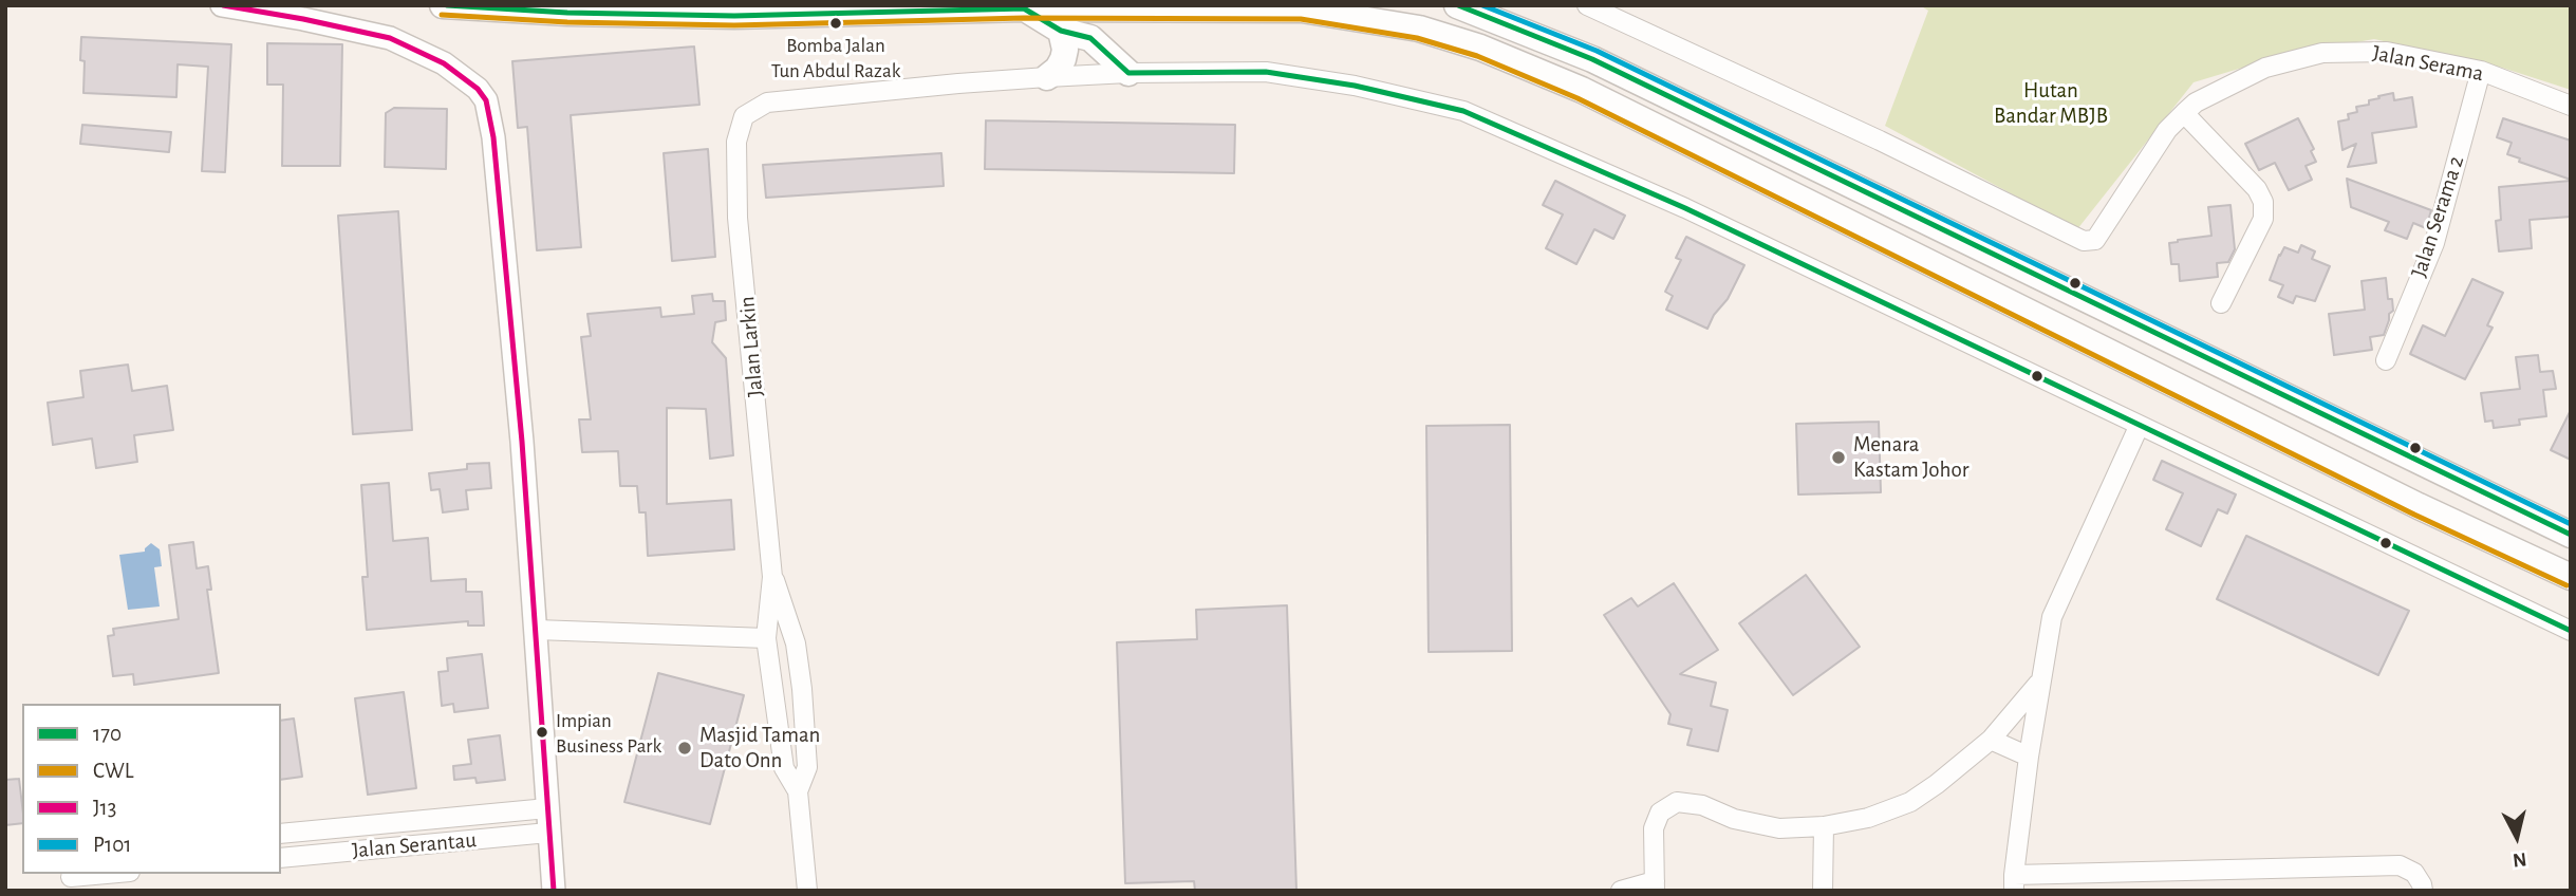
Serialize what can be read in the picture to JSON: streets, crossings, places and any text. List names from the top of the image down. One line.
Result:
{"streets":{"street":["Jalan Serama","Jalan Serama 2","Jalan Larkin","Jalan Serantau"]},"crossings":[["Jalan Serama","Jalan Serama 2"]],"parks":["Hutan Bandar MBJB"],"places":["Bomba Jalan Tun Abdul Razak","Menara Kastam Johor","Impian Business Park","Masjid Taman Dato Onn"],"lines":["transit line 170","transit line J13","transit line P101","transit line CWL"],"legend":["170","CWL","J13","P101"],"north":"bottom"}
